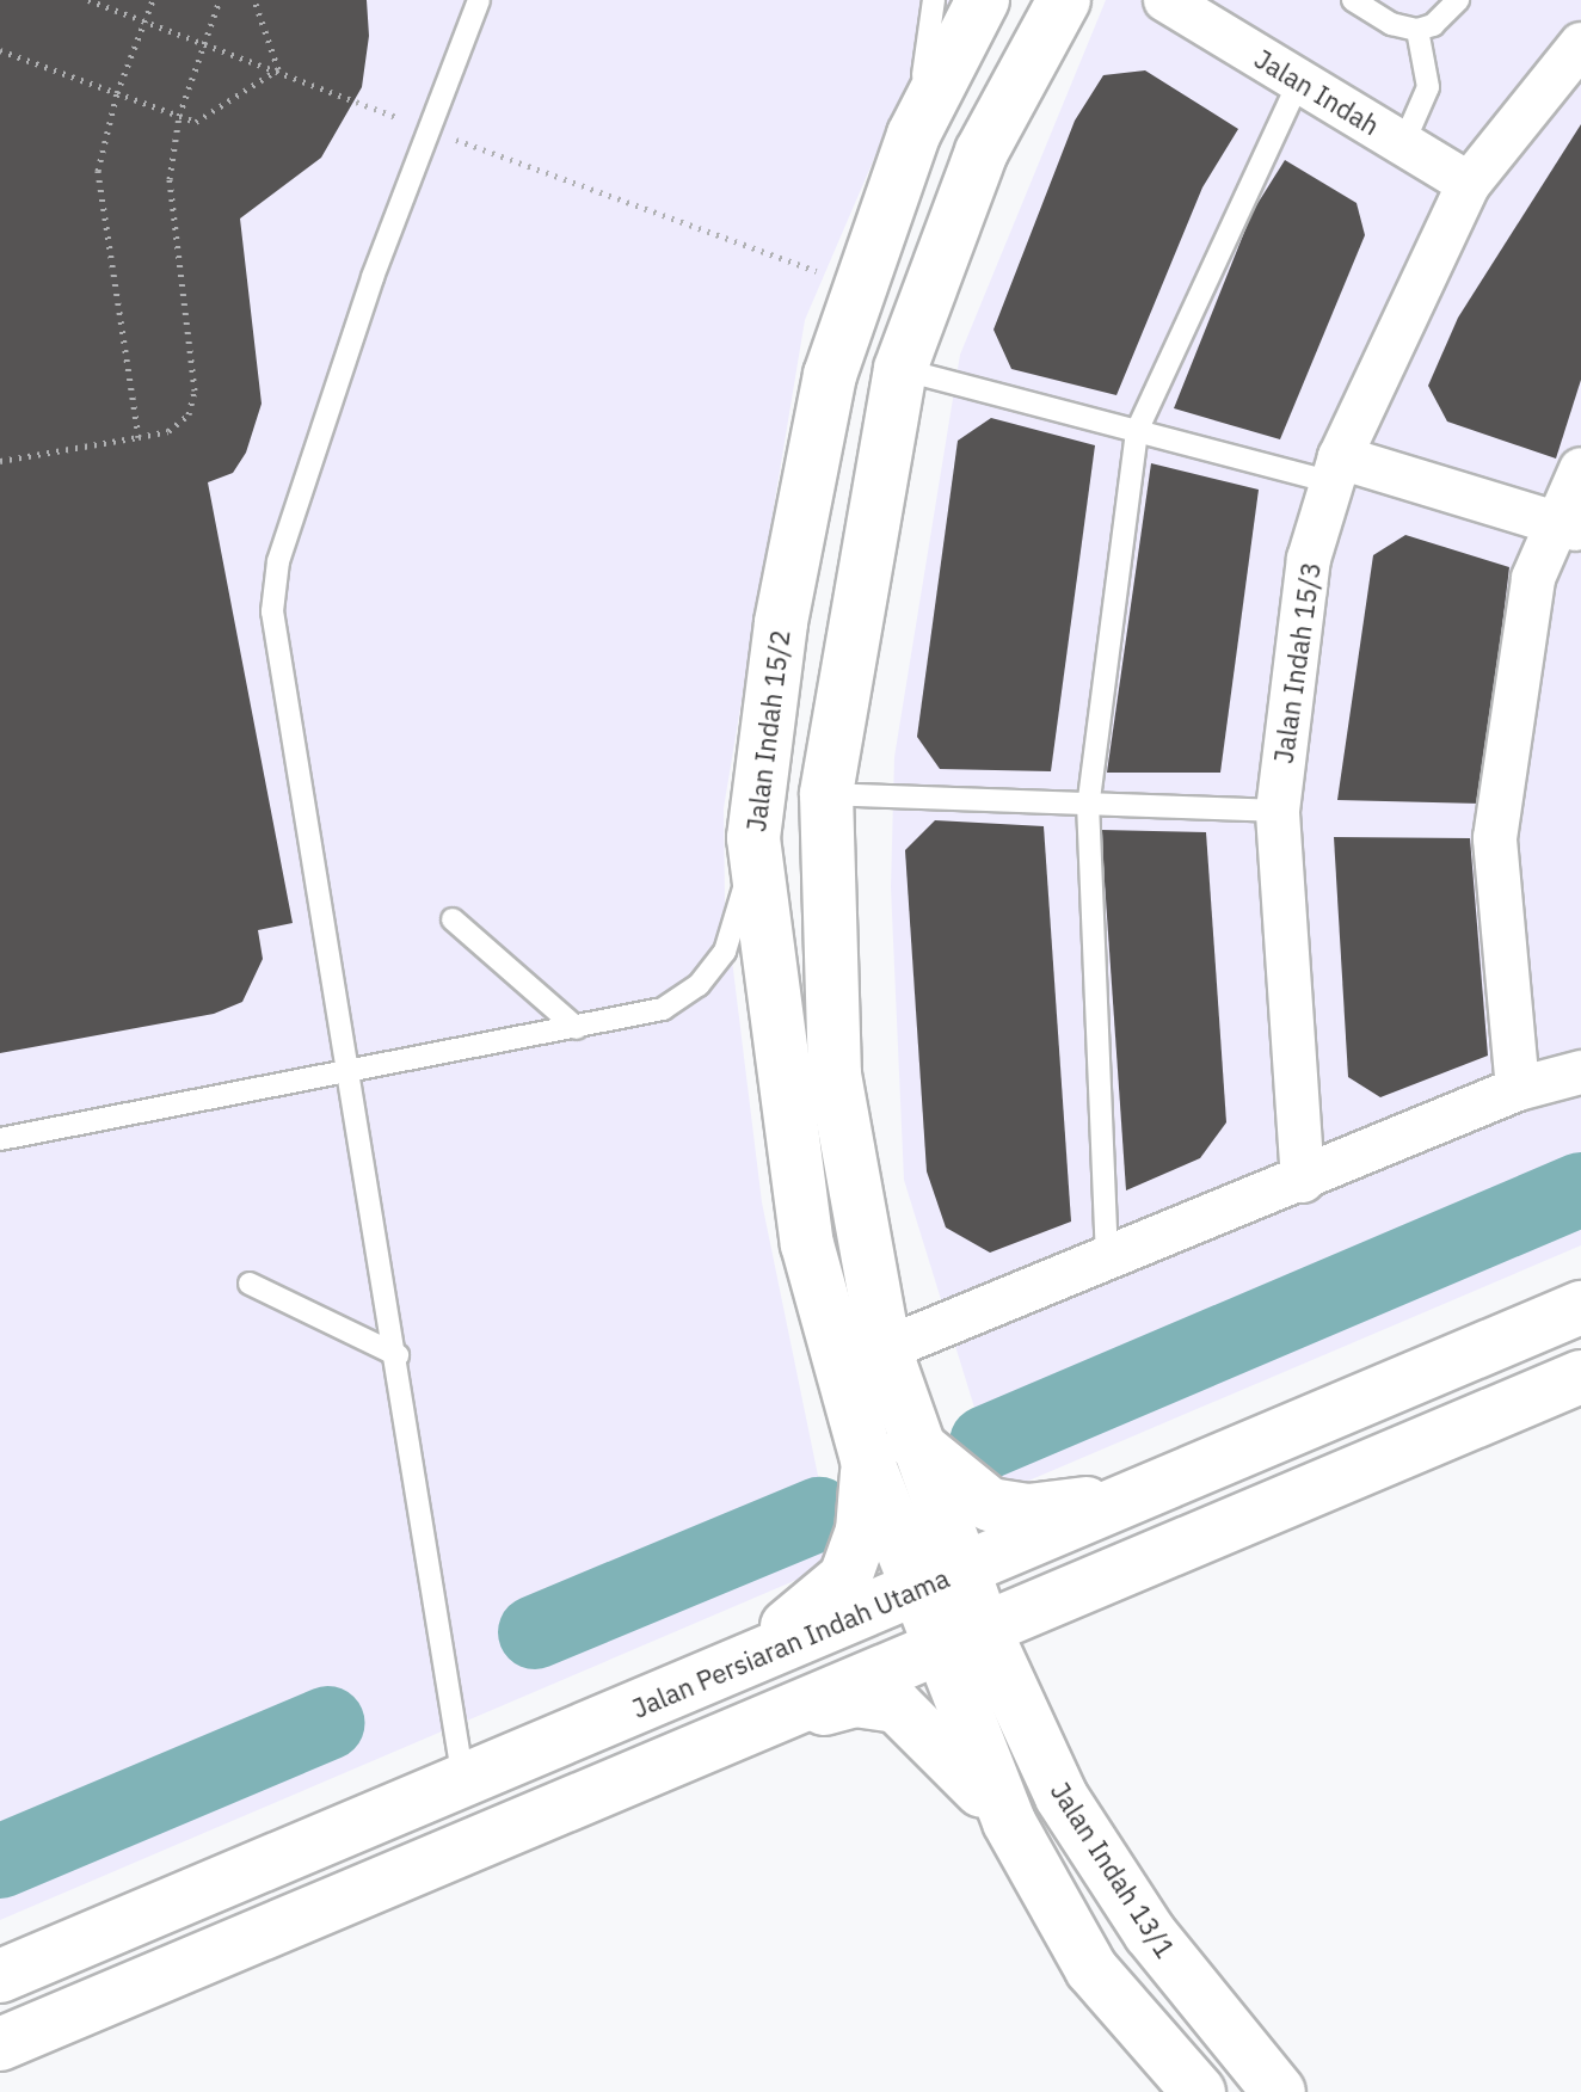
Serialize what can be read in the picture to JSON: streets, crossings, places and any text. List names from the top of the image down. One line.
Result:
{"streets":{"main road":["Jalan Indah 15/2","Jalan Persiaran Indah Utama","Jalan Indah 13/1"],"street":["Jalan Indah","Jalan Indah 15/3"]},"crossings":[["Jalan Indah","Jalan Indah 15/3"],["Jalan Indah 15/2","Jalan Persiaran Indah Utama"],["Jalan Indah 15/2","Jalan Indah 13/1"],["Jalan Persiaran Indah Utama","Jalan Indah 13/1"]]}
